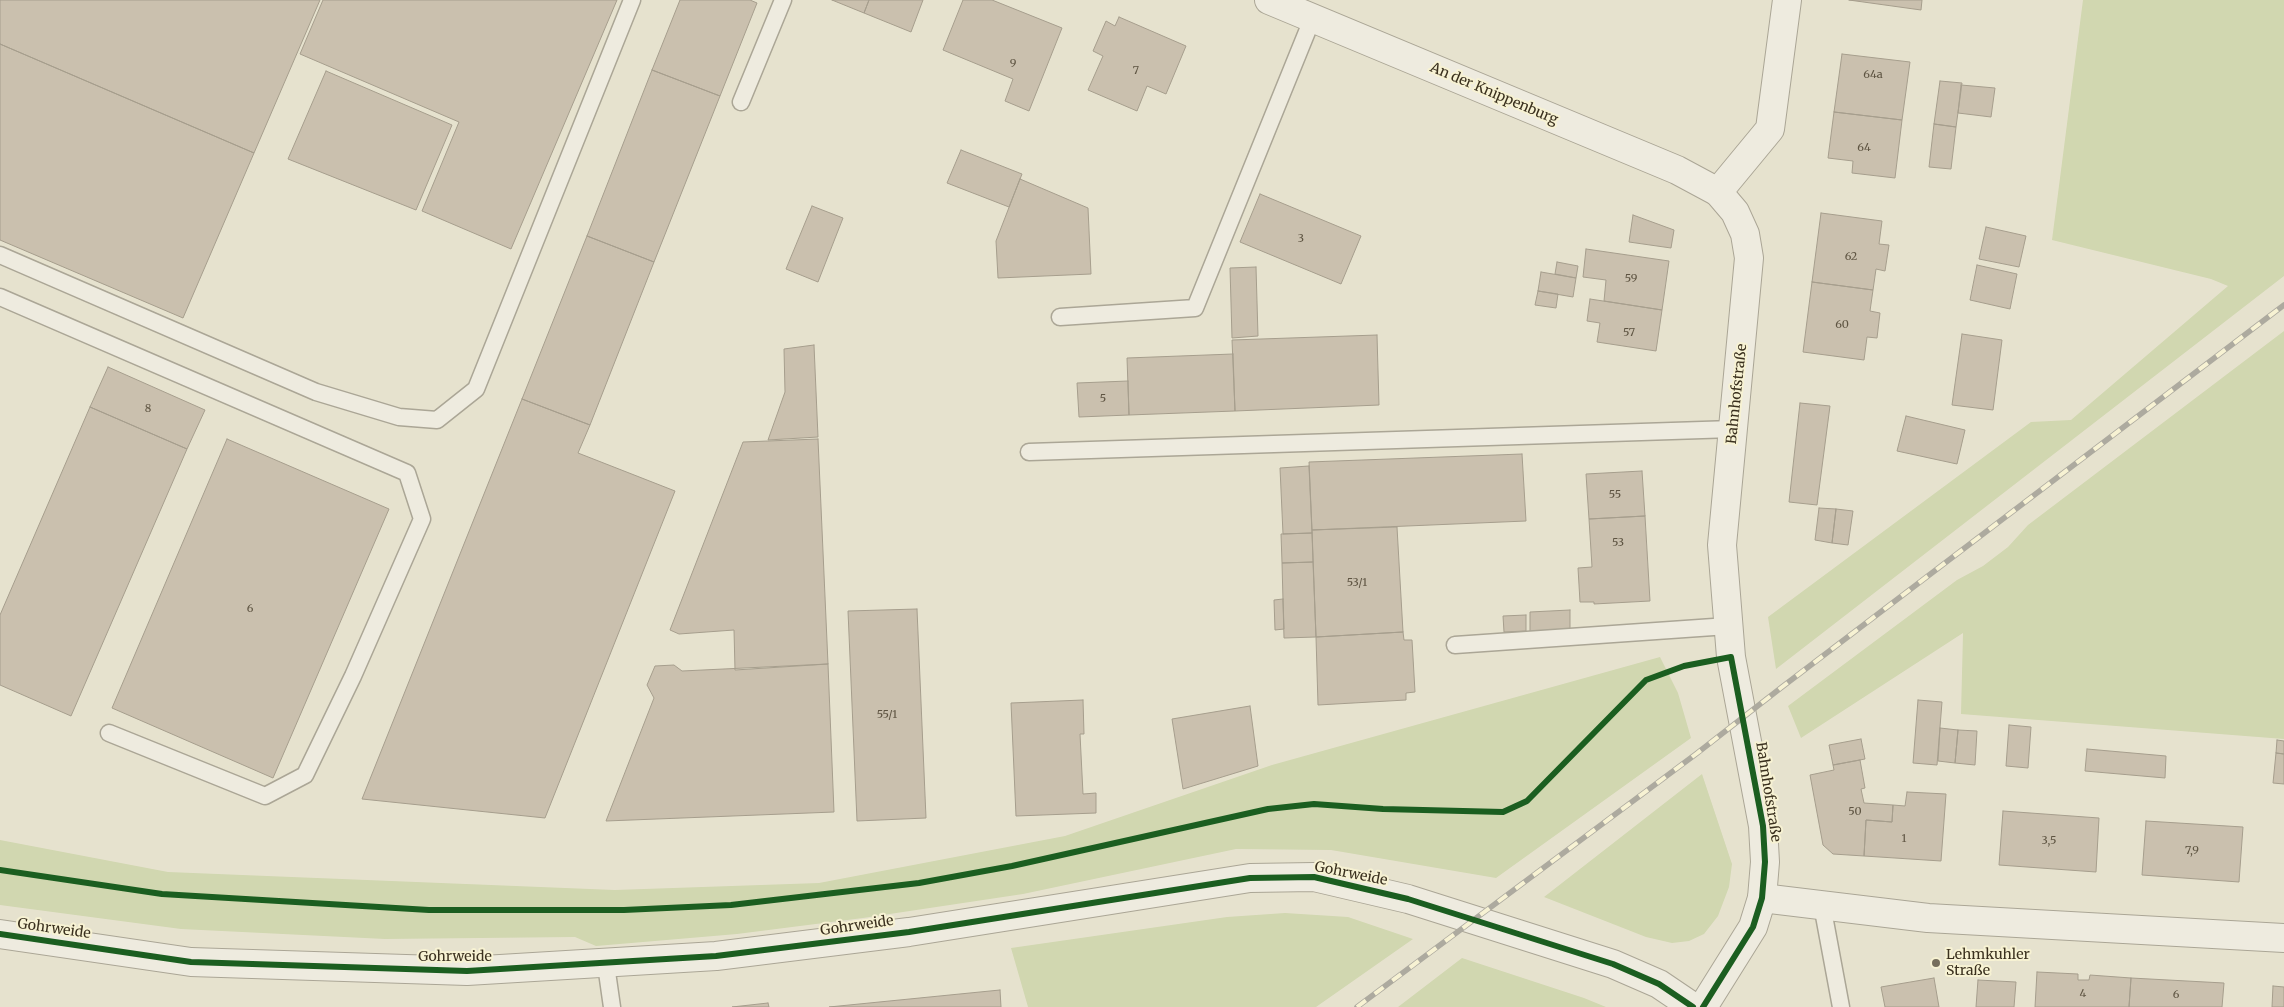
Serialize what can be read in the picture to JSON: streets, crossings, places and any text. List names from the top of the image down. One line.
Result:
{"streets":{"street":["An der Knippenburg","Bahnhofstraße","Gohrweide"]},"crossings":[["An der Knippenburg","Bahnhofstraße"]],"places":["Lehmkuhler Straße"],"house_numbers":["9","7","64a","64","3","62","59","60","57","5","8","55","53","53/1","6","55/1","50","1","3,5","7,9","4","6"]}
